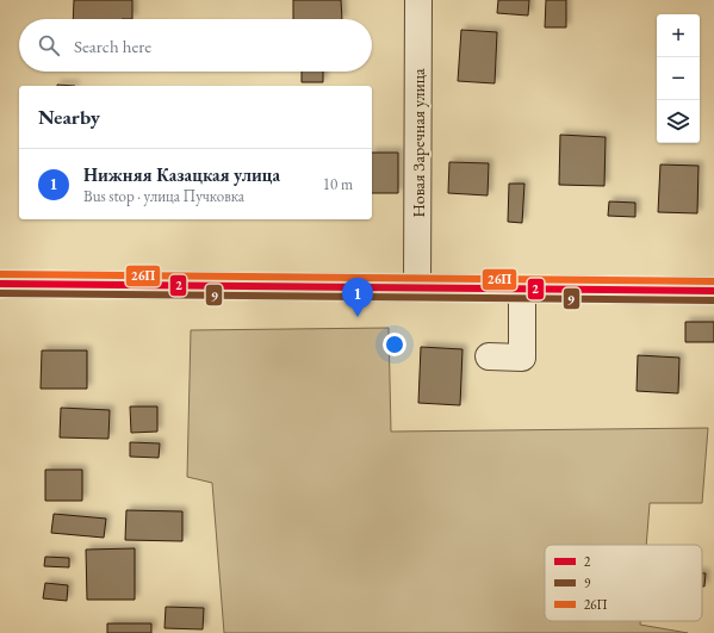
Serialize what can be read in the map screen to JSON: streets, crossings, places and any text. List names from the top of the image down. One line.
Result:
{"streets":{"street":["Новая Заречная улица"]},"lines":["transit line 26П","transit line 2","transit line 9"],"legend":["2","9","26П"],"page":{"map_buttons":["+","−"],"search":"Search here","heading":"Nearby","list":[{"mark":"1","name":"Нижняя Казацкая улица","note":"Bus stop · улица Пучковка","value":"10 m"}],"pins":"1"}}
